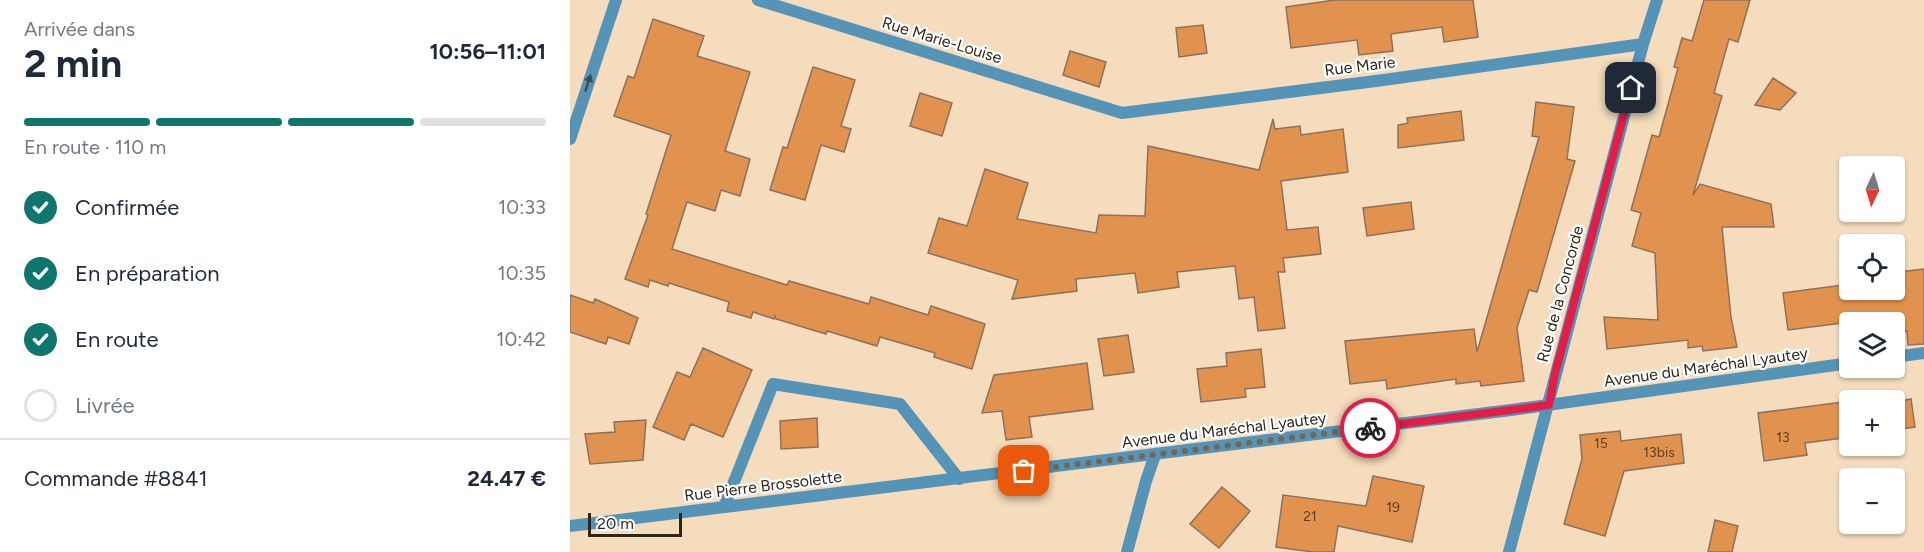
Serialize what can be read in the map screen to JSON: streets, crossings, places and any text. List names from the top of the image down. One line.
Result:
{"streets":{"street":["Rue Marie-Louise","Rue Marie","Rue de la Concorde","Avenue du Maréchal Lyautey","Rue Pierre Brossolette"]},"crossings":[["Rue Marie-Louise","Rue Marie"],["Rue Marie","Rue de la Concorde"],["Rue de la Concorde","Avenue du Maréchal Lyautey"],["Avenue du Maréchal Lyautey","Rue Pierre Brossolette"]],"house_numbers":["13","15","13bis","19","21"],"scale_bar":"20 m","north":"bottom","page":{"heading":["2 min","Arrivée dans","10:56–11:01"],"panel":["Commande #8841","24.47 €"],"bar":"En route · 110 m","map_buttons":["+","−"],"list":[["Confirmée","10:33"],["En préparation","10:35"],["En route","10:42"],"Livrée"],"scale":"20 m"}}
